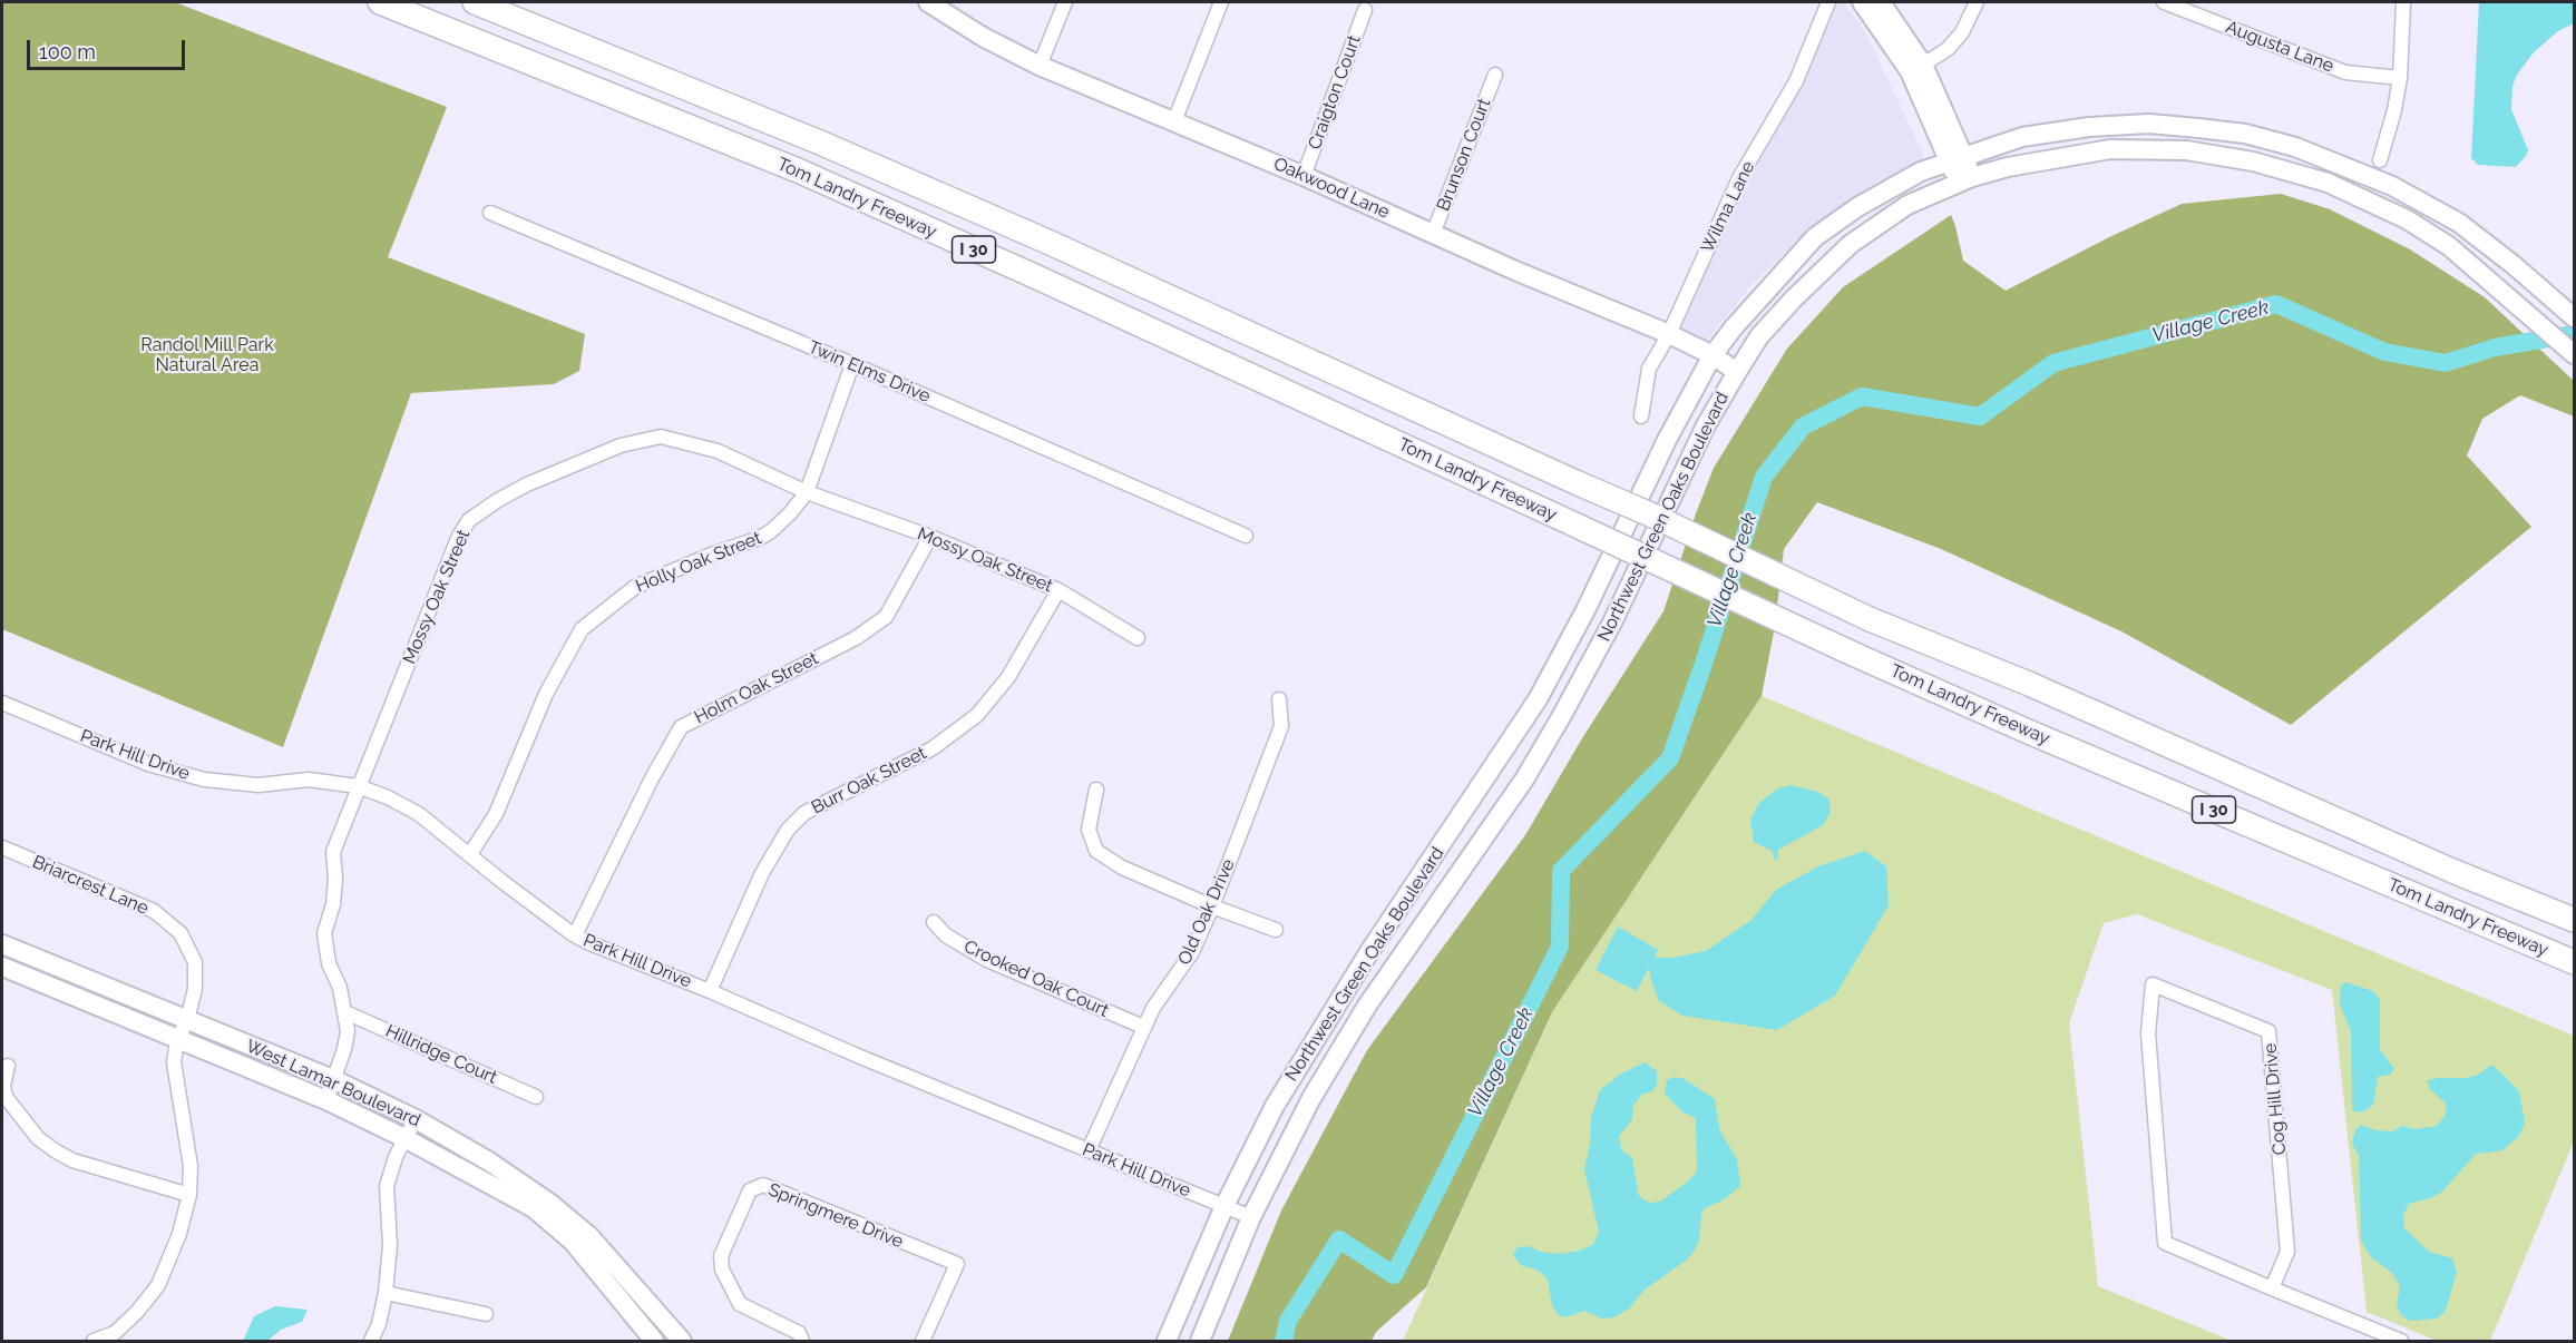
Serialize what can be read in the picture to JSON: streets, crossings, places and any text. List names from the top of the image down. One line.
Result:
{"streets":{"highway":["Tom Landry Freeway","I 30"],"main road":["Oakwood Lane","Northwest Green Oaks Boulevard","West Lamar Boulevard"],"street":["Augusta Lane","Craigton Court","Brunson Court","Wilma Lane","Twin Elms Drive","Mossy Oak Street","Holly Oak Street","Holm Oak Street","Park Hill Drive","Burr Oak Street","Briarcrest Lane","Old Oak Drive","Crooked Oak Court","Hillridge Court","Cog Hill Drive","Springmere Drive"]},"crossings":[["Craigton Court","Oakwood Lane"],["Brunson Court","Oakwood Lane"],["Oakwood Lane","Wilma Lane"],["Oakwood Lane","Northwest Green Oaks Boulevard"],["Twin Elms Drive","Holly Oak Street"],["Northwest Green Oaks Boulevard","Park Hill Drive"],["Mossy Oak Street","Holly Oak Street"],["Mossy Oak Street","Holm Oak Street"],["Mossy Oak Street","Park Hill Drive"],["Mossy Oak Street","Burr Oak Street"],["Mossy Oak Street","Hillridge Court"],["Mossy Oak Street","West Lamar Boulevard"],["Holly Oak Street","Park Hill Drive"],["Holm Oak Street","Park Hill Drive"],["Park Hill Drive","Burr Oak Street"],["Park Hill Drive","Old Oak Drive"],["Briarcrest Lane","West Lamar Boulevard"],["Old Oak Drive","Crooked Oak Court"]],"water":["Village Creek"],"parks":["Randol Mill Park Natural Area"],"scale_bar":"100 m"}
